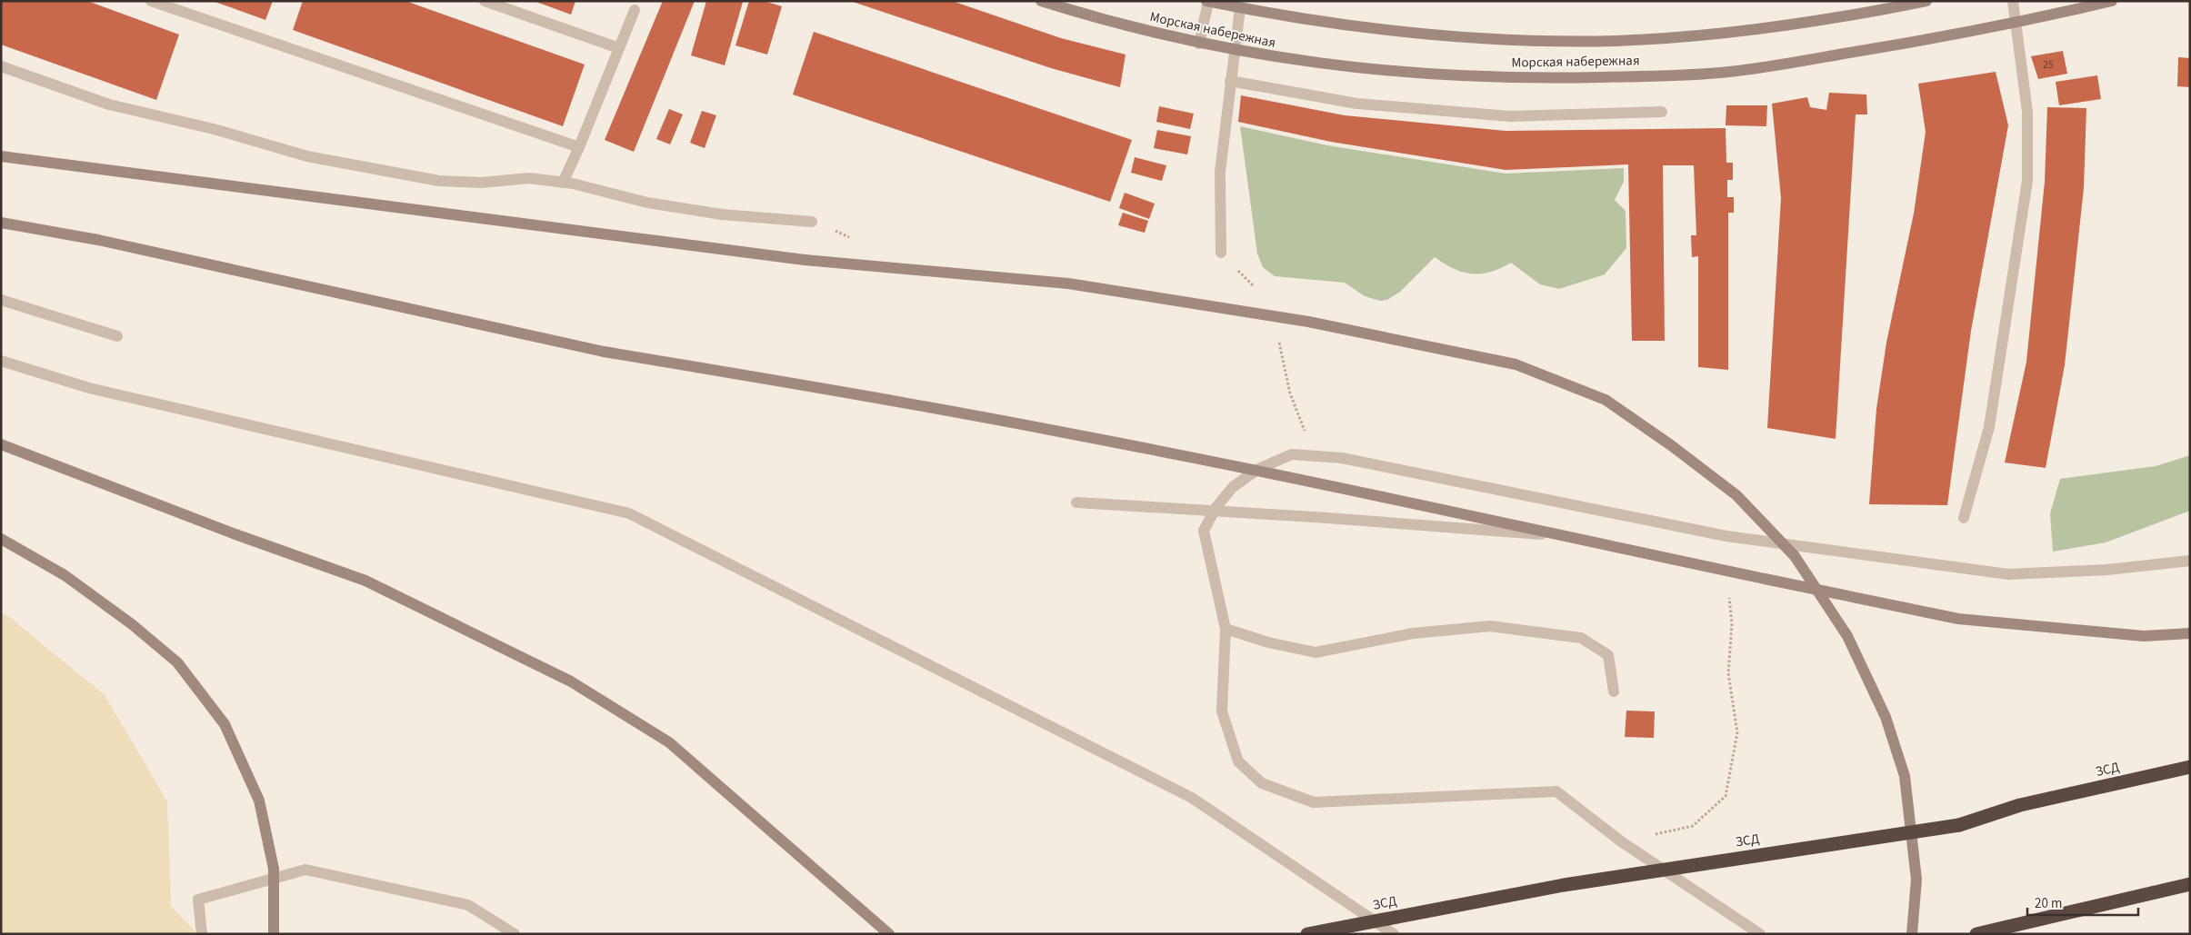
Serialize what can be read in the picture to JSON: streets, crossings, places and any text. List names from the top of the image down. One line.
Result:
{"streets":{"highway":["ЗСД"],"main road":["Морская набережная"]},"house_numbers":["25"],"scale_bar":"20 m"}
